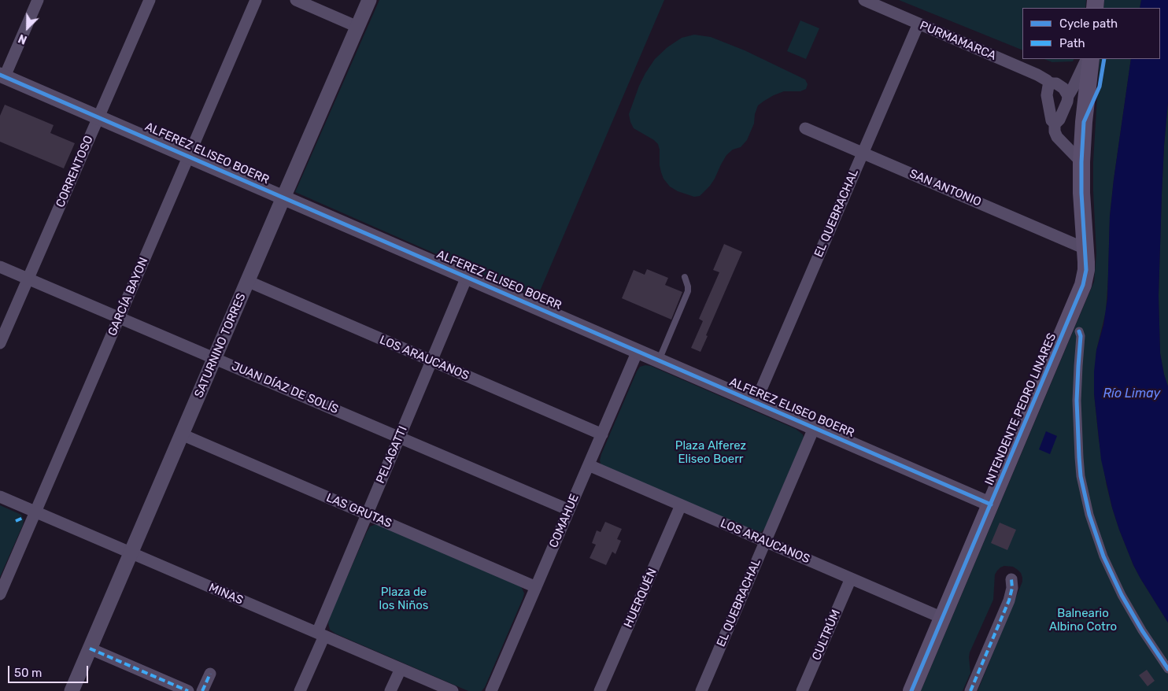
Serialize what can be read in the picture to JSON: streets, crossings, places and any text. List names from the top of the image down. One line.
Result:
{"streets":{"main road":["INTENDENTE PEDRO LINARES"],"street":["PURMAMARCA","ALFEREZ ELISEO BOERR","CORRENTOSO","SAN ANTONIO","EL QUEBRACHAL","GARCÍA BAYON","SATURNINO TORRES","LOS ARAUCANOS","JUAN DÍAZ DE SOLÍS","PELAGATTI","LAS GRUTAS","COMAHUE","MINAS","HUERQUÉN","CULTRÚM"]},"crossings":[["PURMAMARCA","EL QUEBRACHAL"],["ALFEREZ ELISEO BOERR","CORRENTOSO"],["ALFEREZ ELISEO BOERR","EL QUEBRACHAL"],["ALFEREZ ELISEO BOERR","GARCÍA BAYON"],["ALFEREZ ELISEO BOERR","SATURNINO TORRES"],["ALFEREZ ELISEO BOERR","INTENDENTE PEDRO LINARES"],["ALFEREZ ELISEO BOERR","PELAGATTI"],["ALFEREZ ELISEO BOERR","COMAHUE"],["CORRENTOSO","JUAN DÍAZ DE SOLÍS"],["SAN ANTONIO","EL QUEBRACHAL"],["SAN ANTONIO","INTENDENTE PEDRO LINARES"],["EL QUEBRACHAL","LOS ARAUCANOS"],["GARCÍA BAYON","JUAN DÍAZ DE SOLÍS"],["GARCÍA BAYON","MINAS"],["SATURNINO TORRES","LOS ARAUCANOS"],["SATURNINO TORRES","JUAN DÍAZ DE SOLÍS"],["SATURNINO TORRES","LAS GRUTAS"],["SATURNINO TORRES","MINAS"],["LOS ARAUCANOS","INTENDENTE PEDRO LINARES"],["LOS ARAUCANOS","PELAGATTI"],["LOS ARAUCANOS","COMAHUE"],["LOS ARAUCANOS","HUERQUÉN"],["LOS ARAUCANOS","CULTRÚM"],["JUAN DÍAZ DE SOLÍS","PELAGATTI"],["JUAN DÍAZ DE SOLÍS","COMAHUE"],["PELAGATTI","LAS GRUTAS"],["PELAGATTI","MINAS"],["LAS GRUTAS","COMAHUE"]],"water":["Río Limay"],"parks":["Plaza Alferez Eliseo Boerr","Plaza de los Niños","Balneario Albino Cotro"],"legend":["Cycle path","Path"],"scale_bar":"50 m","north":"bottom left"}
